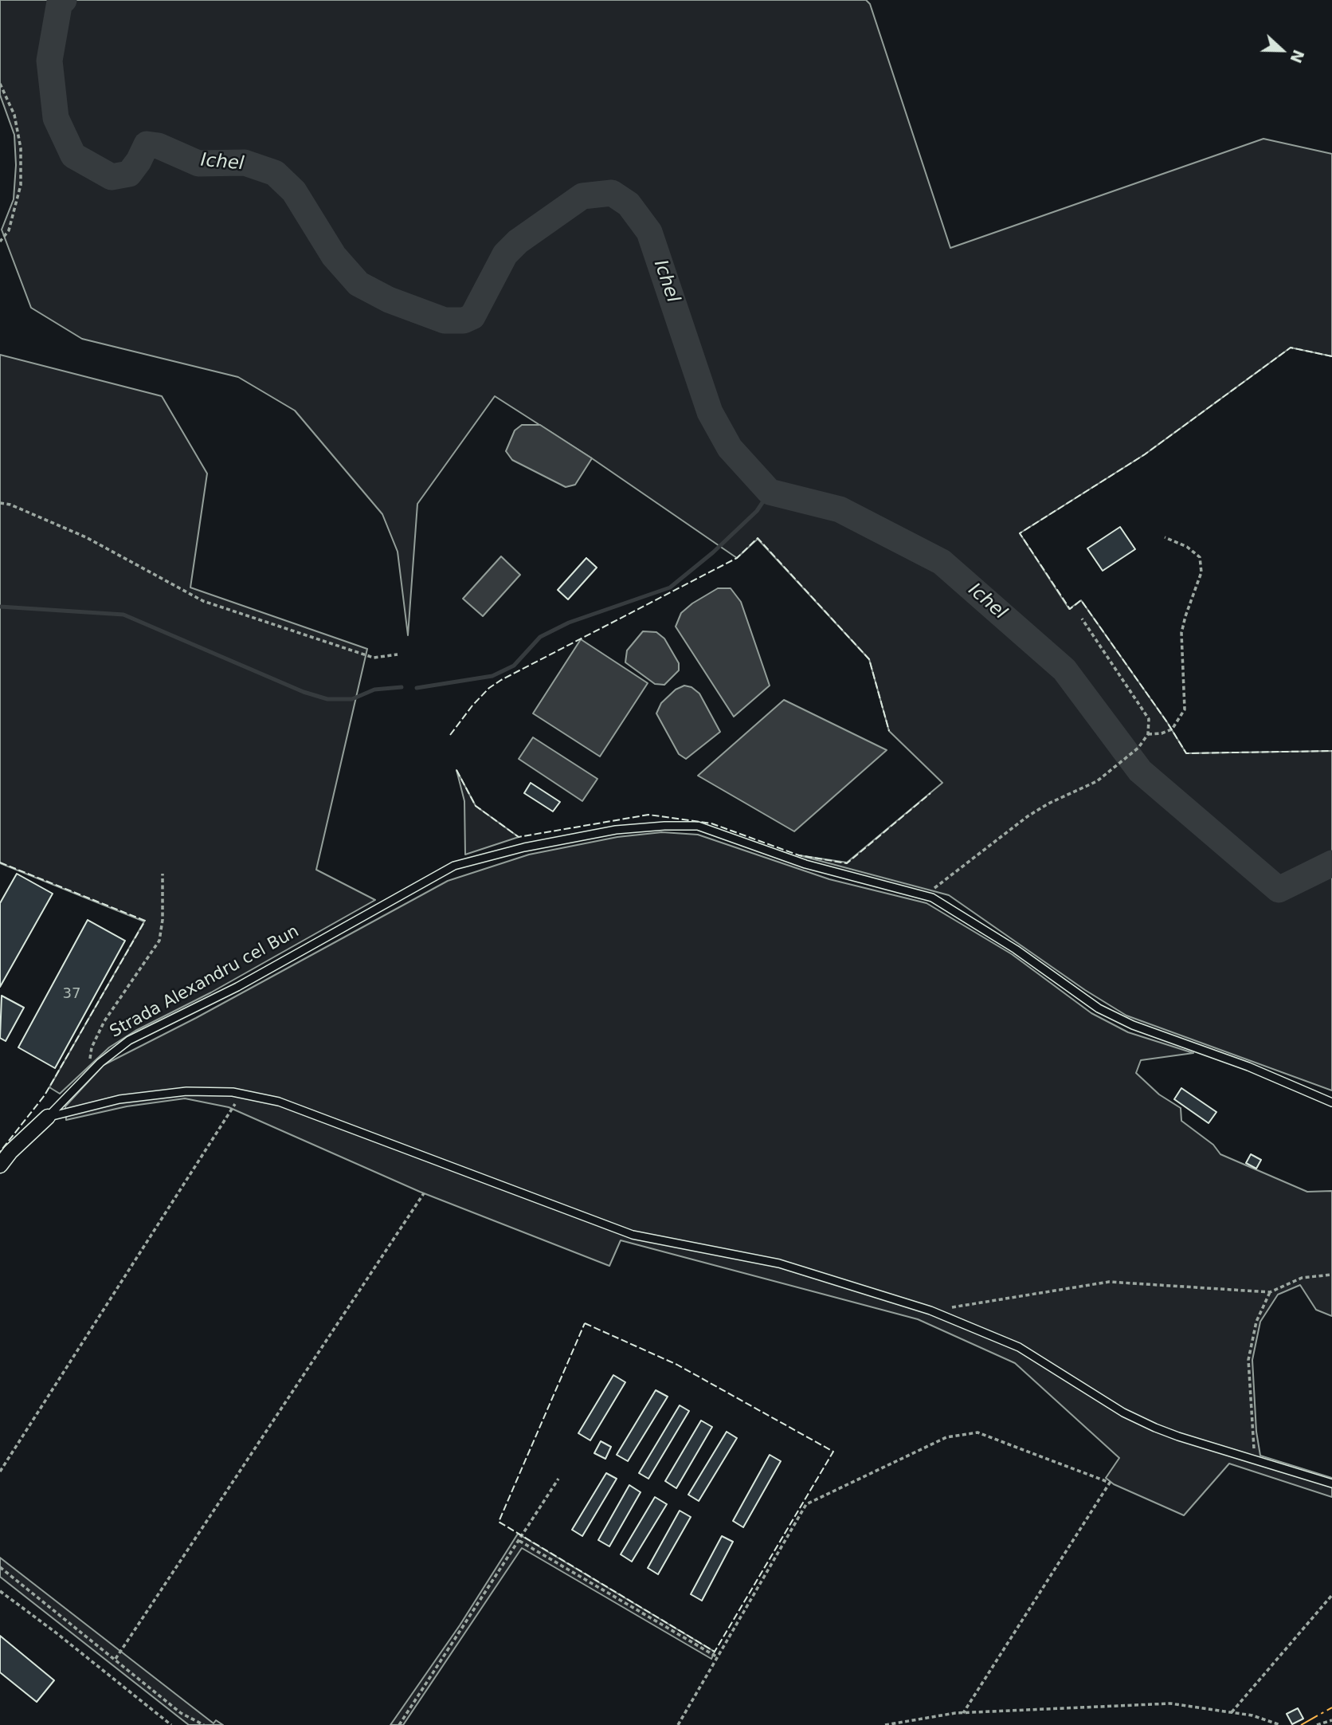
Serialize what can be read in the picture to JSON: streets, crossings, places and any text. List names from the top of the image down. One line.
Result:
{"streets":{"street":["Strada Alexandru cel Bun"]},"water":["Ichel"],"house_numbers":["37"],"north":"right"}
